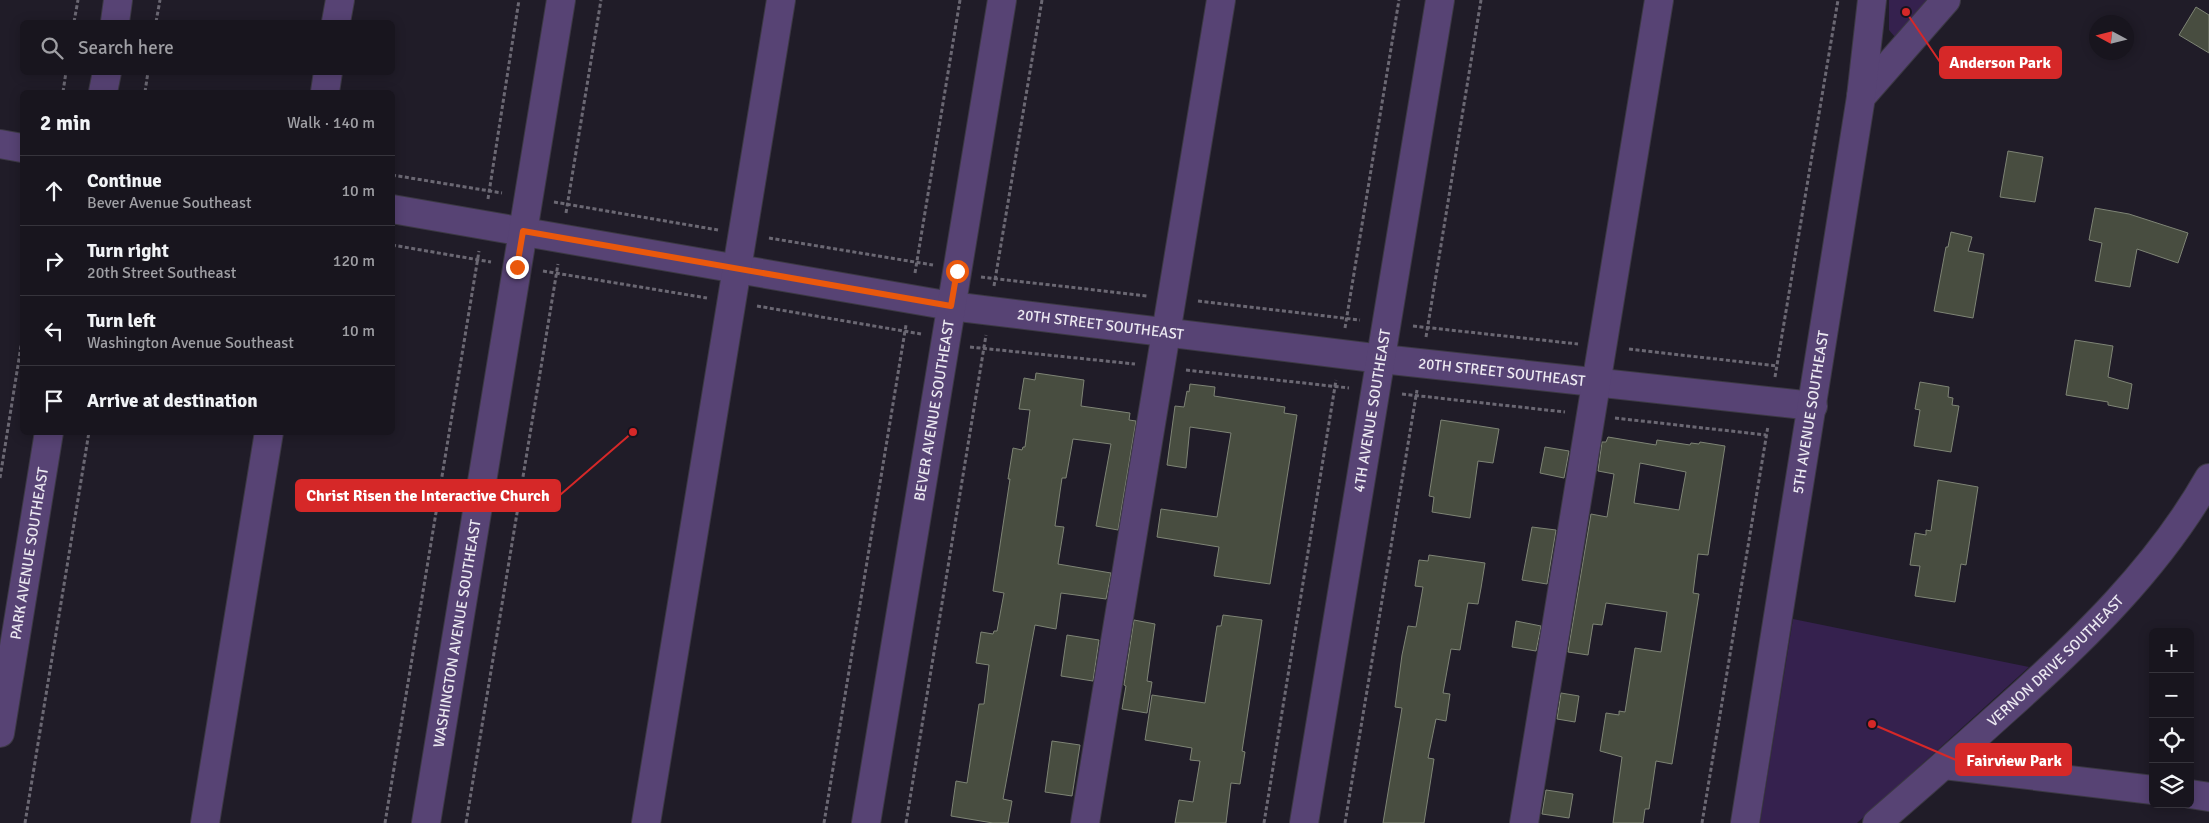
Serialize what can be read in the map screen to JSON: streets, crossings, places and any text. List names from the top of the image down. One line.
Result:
{"streets":{"street":["20TH STREET SOUTHEAST","BEVER AVENUE SOUTHEAST","4TH AVENUE SOUTHEAST","5TH AVENUE SOUTHEAST","PARK AVENUE SOUTHEAST","WASHINGTON AVENUE SOUTHEAST","VERNON DRIVE SOUTHEAST"]},"crossings":[["20TH STREET SOUTHEAST","BEVER AVENUE SOUTHEAST"],["20TH STREET SOUTHEAST","4TH AVENUE SOUTHEAST"],["20TH STREET SOUTHEAST","5TH AVENUE SOUTHEAST"],["20TH STREET SOUTHEAST","WASHINGTON AVENUE SOUTHEAST"]],"places":["Anderson Park","Christ Risen the Interactive Church","Fairview Park"],"north":"left","page":{"search":"Search here","heading":["2 min","Walk · 140 m"],"list":[["Continue","Bever Avenue Southeast","10 m"],["Turn right","20th Street Southeast","120 m"],["Turn left","Washington Avenue Southeast","10 m"],"Arrive at destination"],"map_buttons":["+","−"]}}
